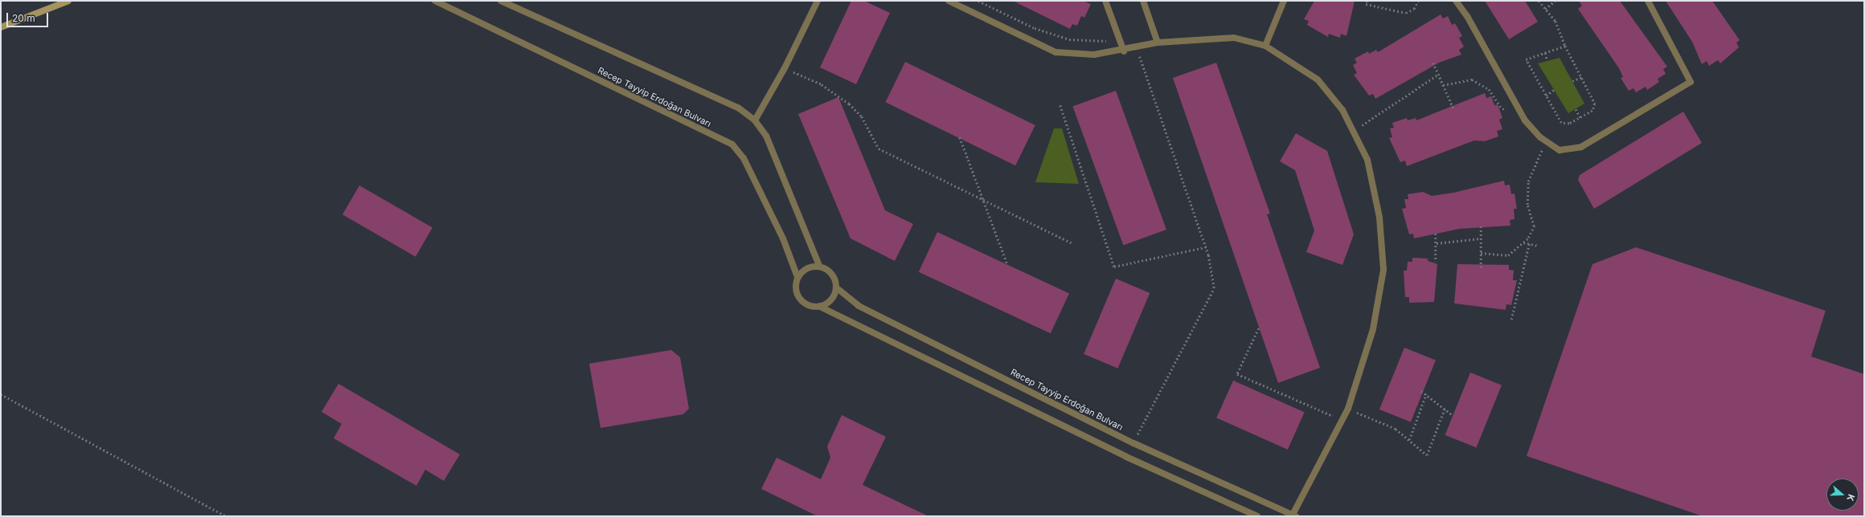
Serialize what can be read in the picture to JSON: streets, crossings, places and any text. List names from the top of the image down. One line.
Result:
{"streets":{"street":["Recep Tayyip Erdoğan Bulvarı"]},"scale_bar":"20 m","north":"right"}
